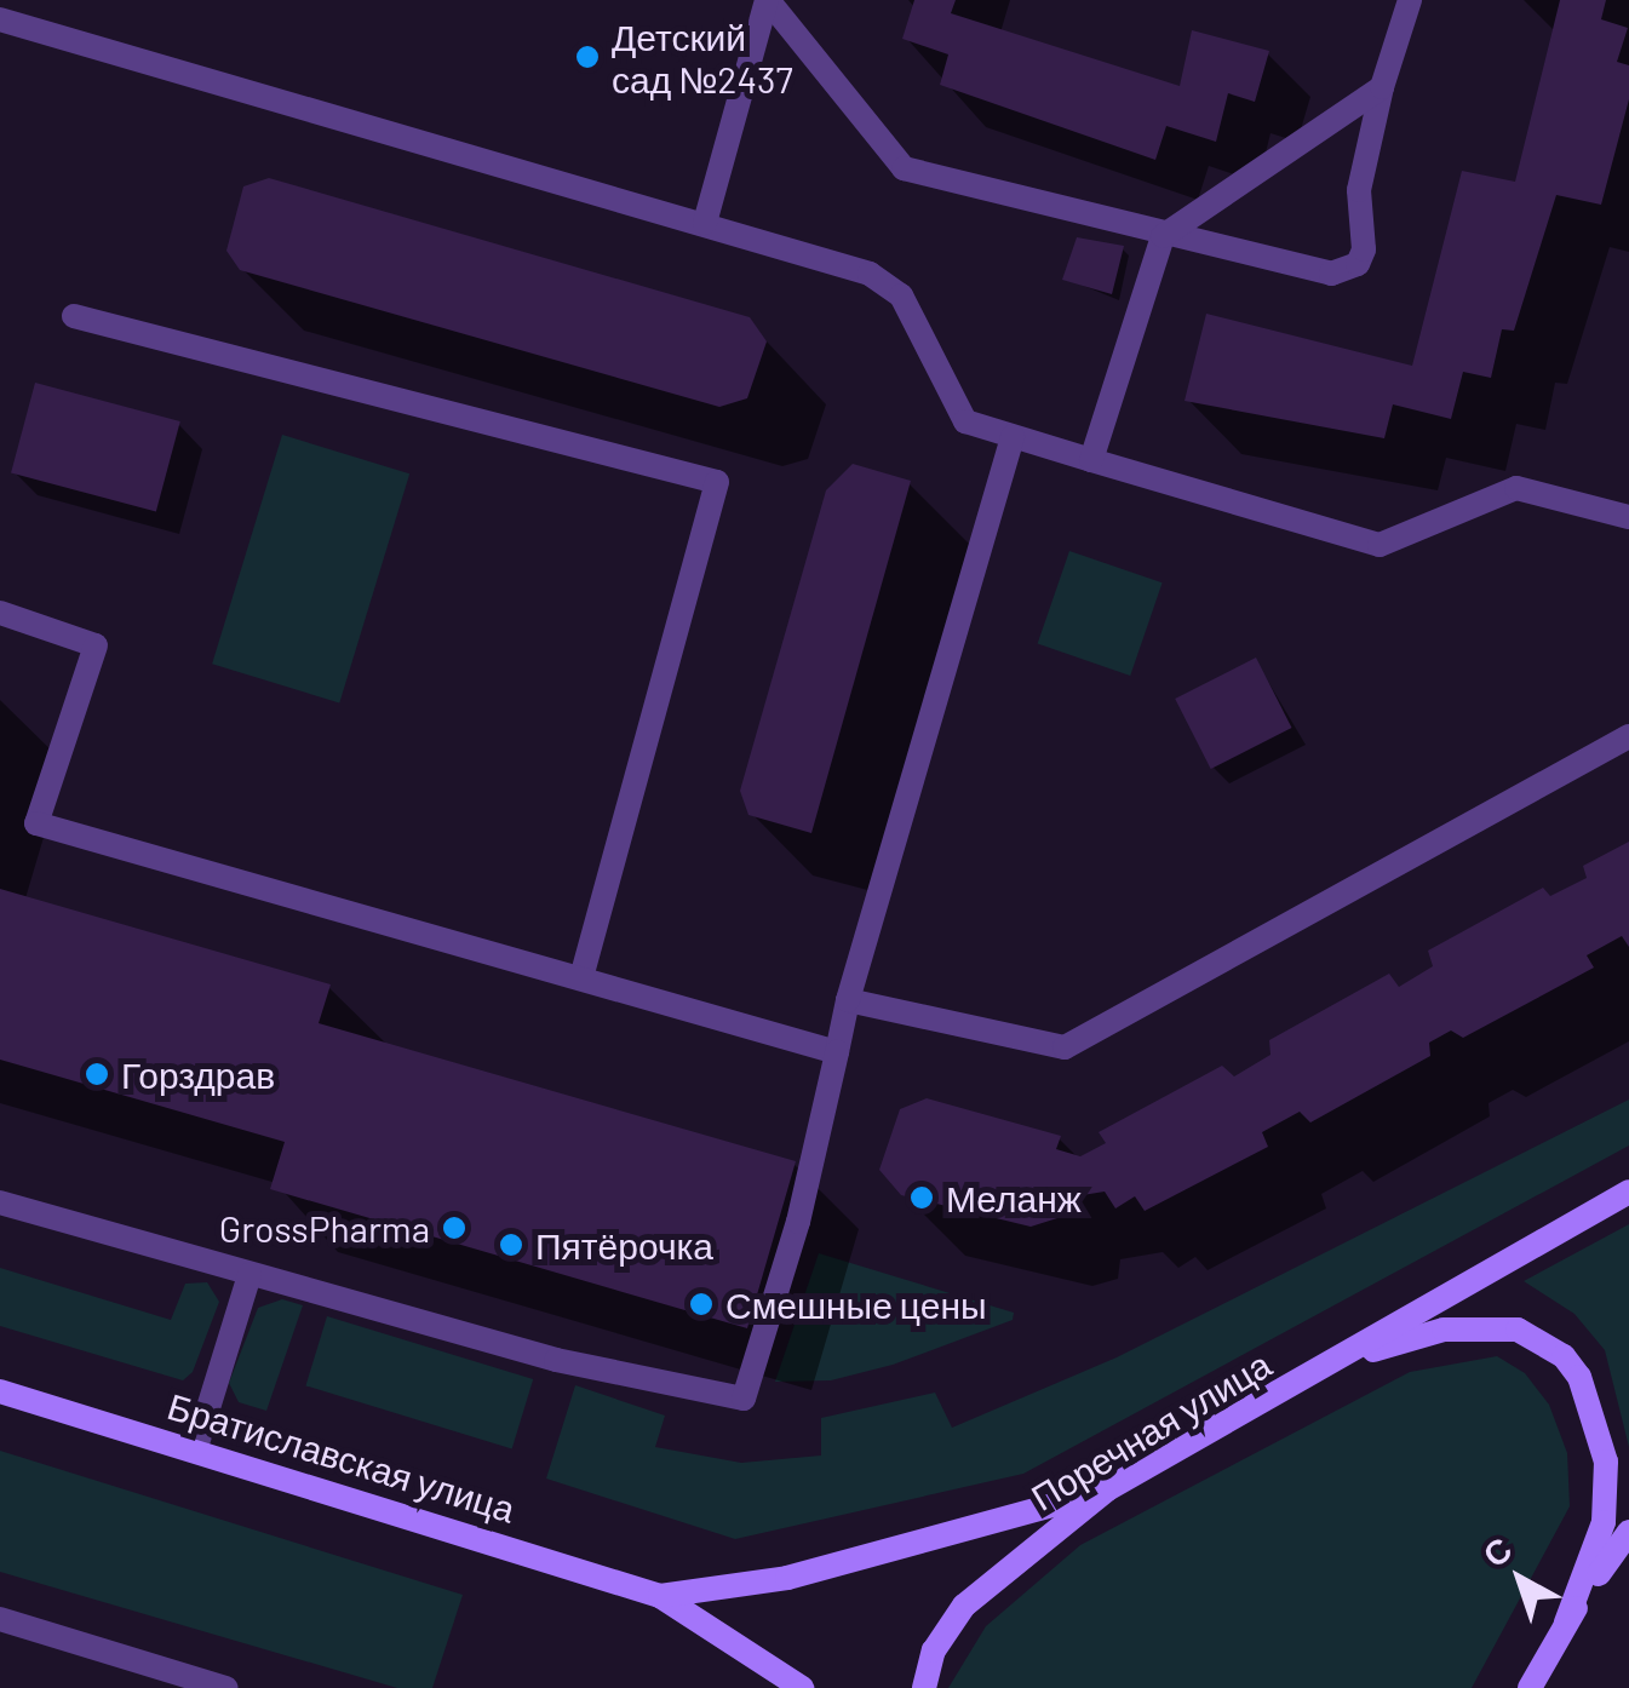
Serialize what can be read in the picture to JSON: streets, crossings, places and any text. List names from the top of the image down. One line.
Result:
{"streets":{"main road":["Поречная улица","Братиславская улица"]},"crossings":[["Поречная улица","Братиславская улица"]],"places":["Детский сад №2437","Горздрав","Меланж","GrossPharma","Пятёрочка","Смешные цены"],"north":"top left"}
